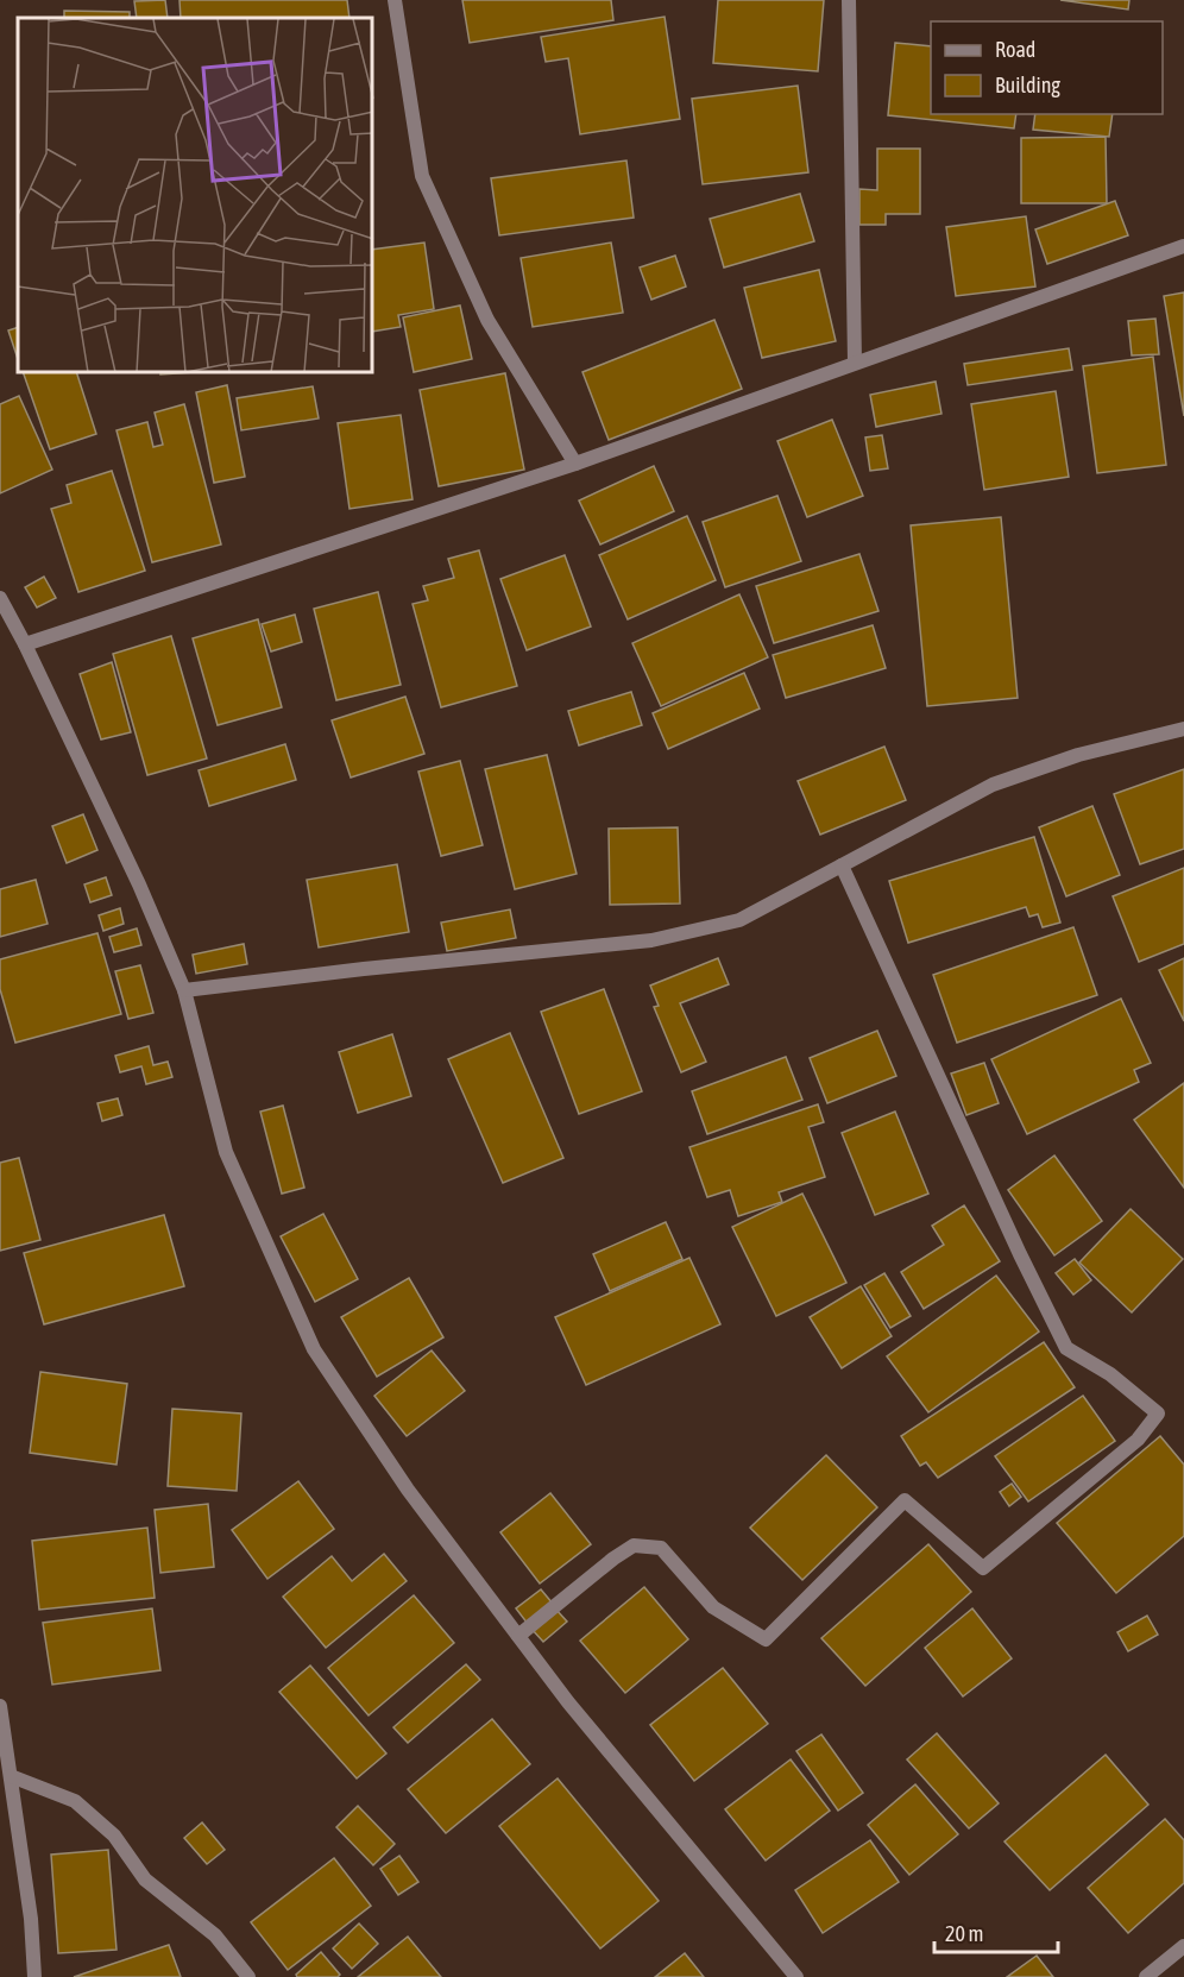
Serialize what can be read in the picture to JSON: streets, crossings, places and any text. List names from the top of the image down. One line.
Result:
{"legend":["Road","Building"],"scale_bar":"20 m"}
